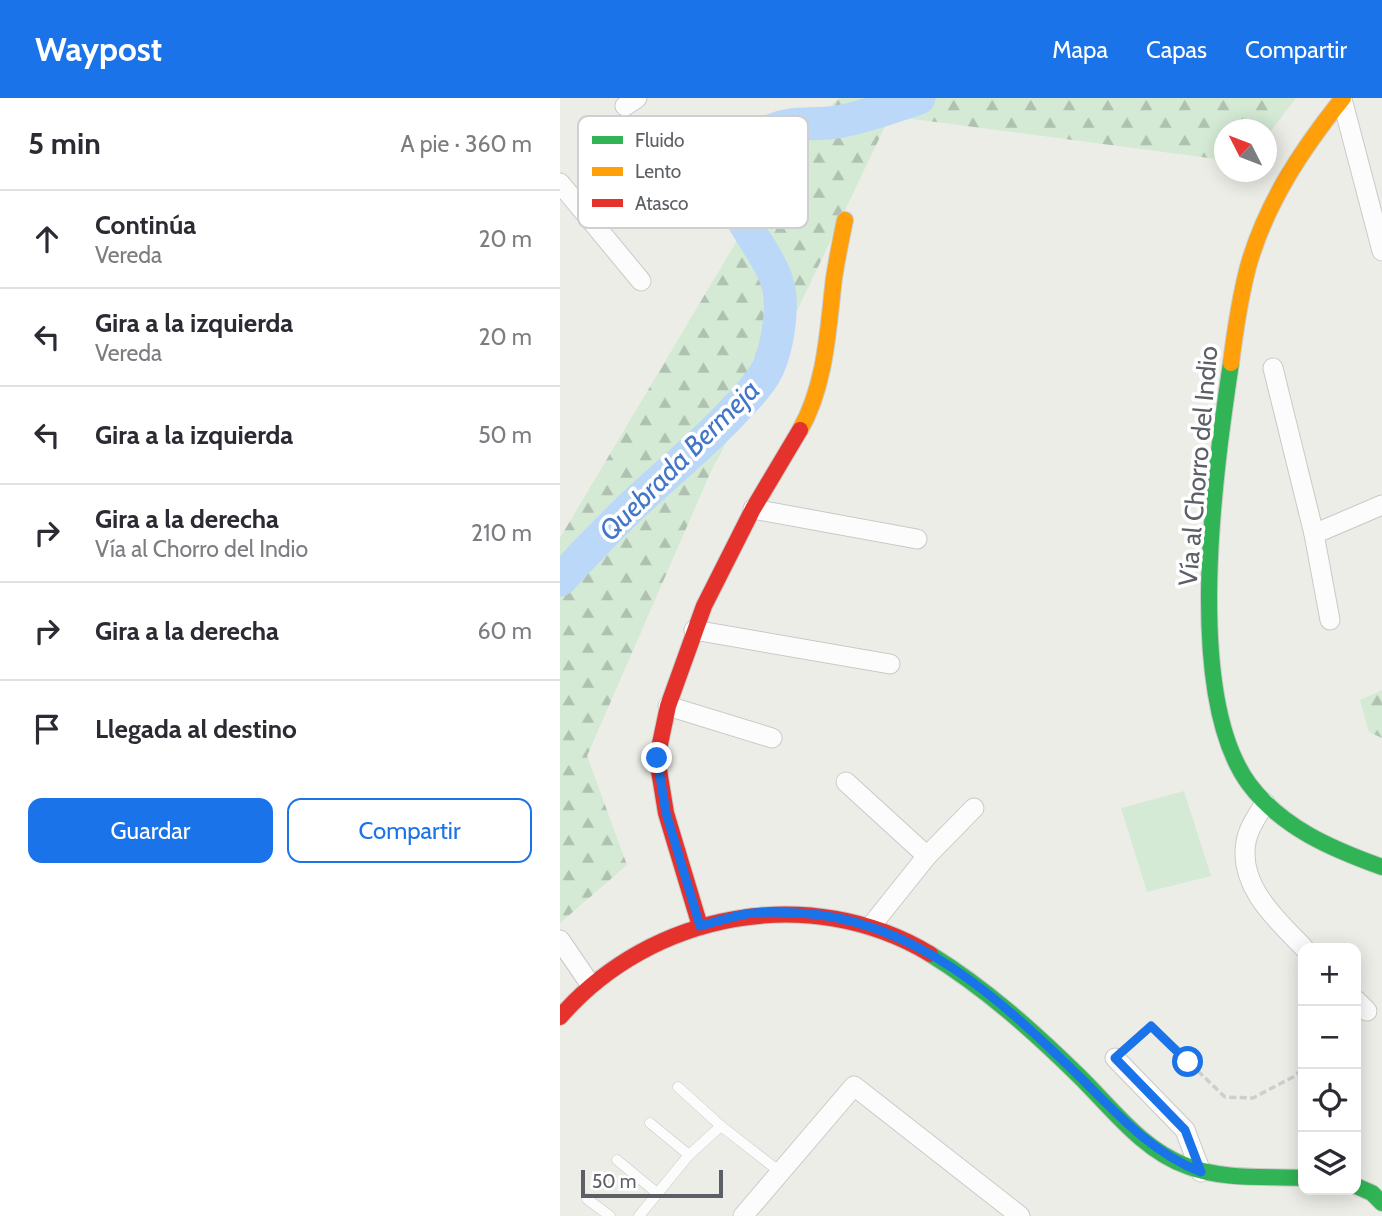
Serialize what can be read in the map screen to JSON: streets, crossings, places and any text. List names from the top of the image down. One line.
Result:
{"streets":{"street":["Vía al Chorro del Indio"]},"water":["Quebrada Bermeja"],"legend":["Fluido","Lento","Atasco"],"scale_bar":"50 m","north":"top left","page":{"header":"Waypost","nav":["Mapa","Capas","Compartir"],"heading":["5 min","A pie · 360 m"],"list":[["Continúa","Vereda","20 m"],["Gira a la izquierda","Vereda","20 m"],["Gira a la izquierda","50 m"],["Gira a la derecha","Vía al Chorro del Indio","210 m"],["Gira a la derecha","60 m"],"Llegada al destino"],"buttons":["Guardar","Compartir"],"map_buttons":["+","−"],"scale":"50 m"}}
